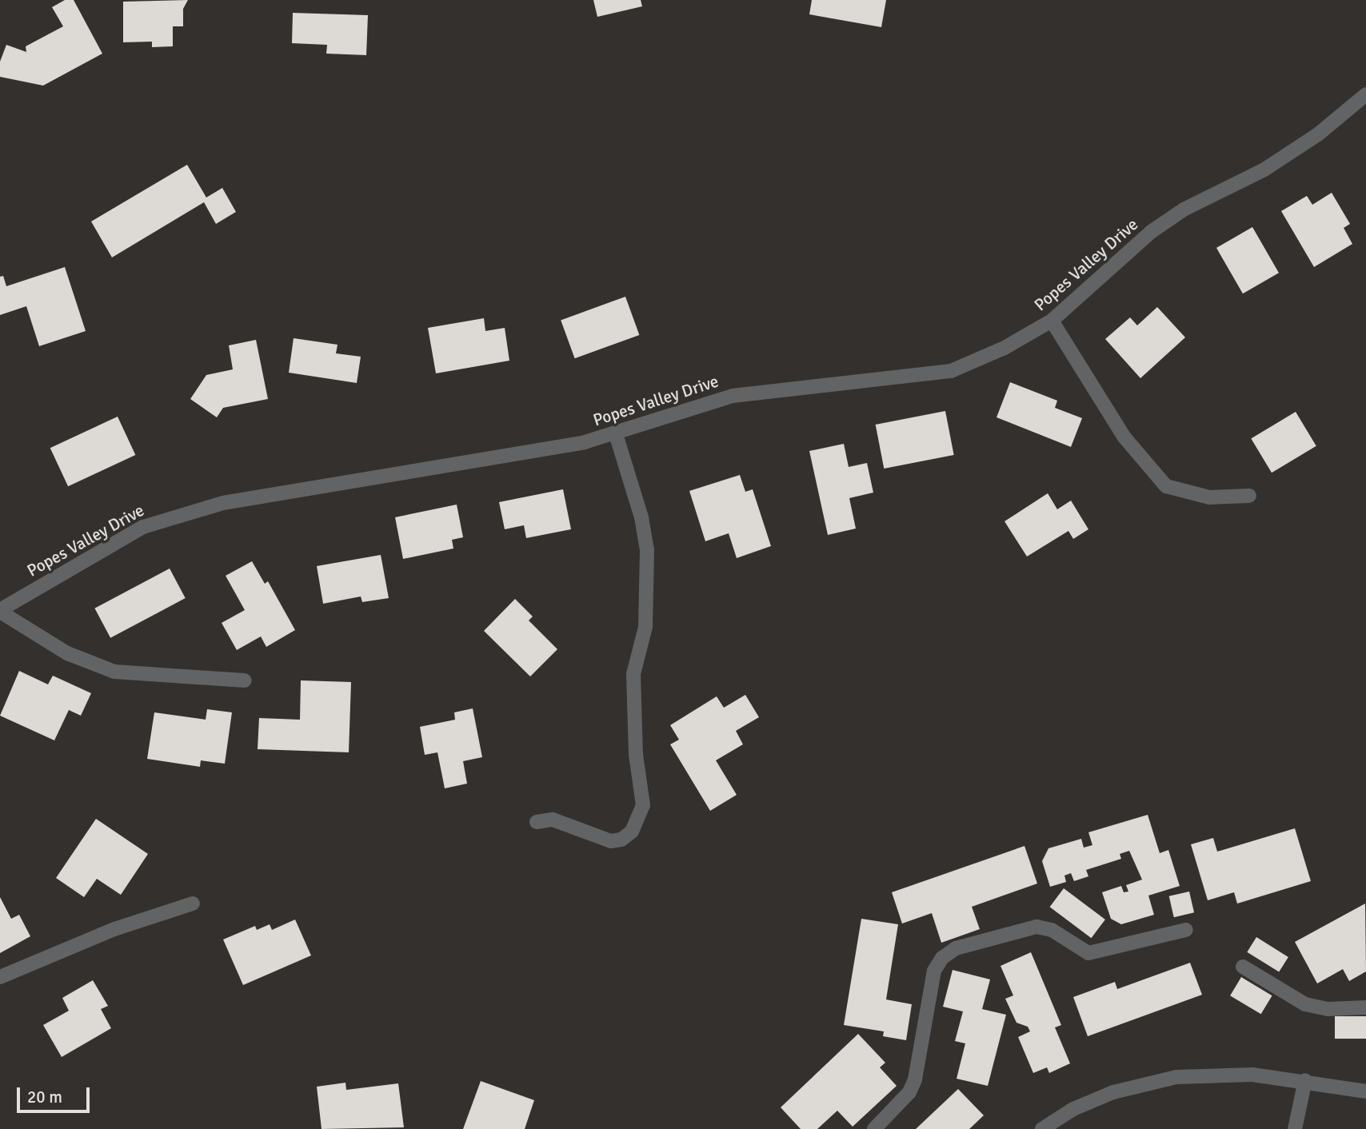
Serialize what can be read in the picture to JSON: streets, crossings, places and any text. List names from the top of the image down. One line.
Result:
{"streets":{"street":["Popes Valley Drive"]},"scale_bar":"20 m"}
